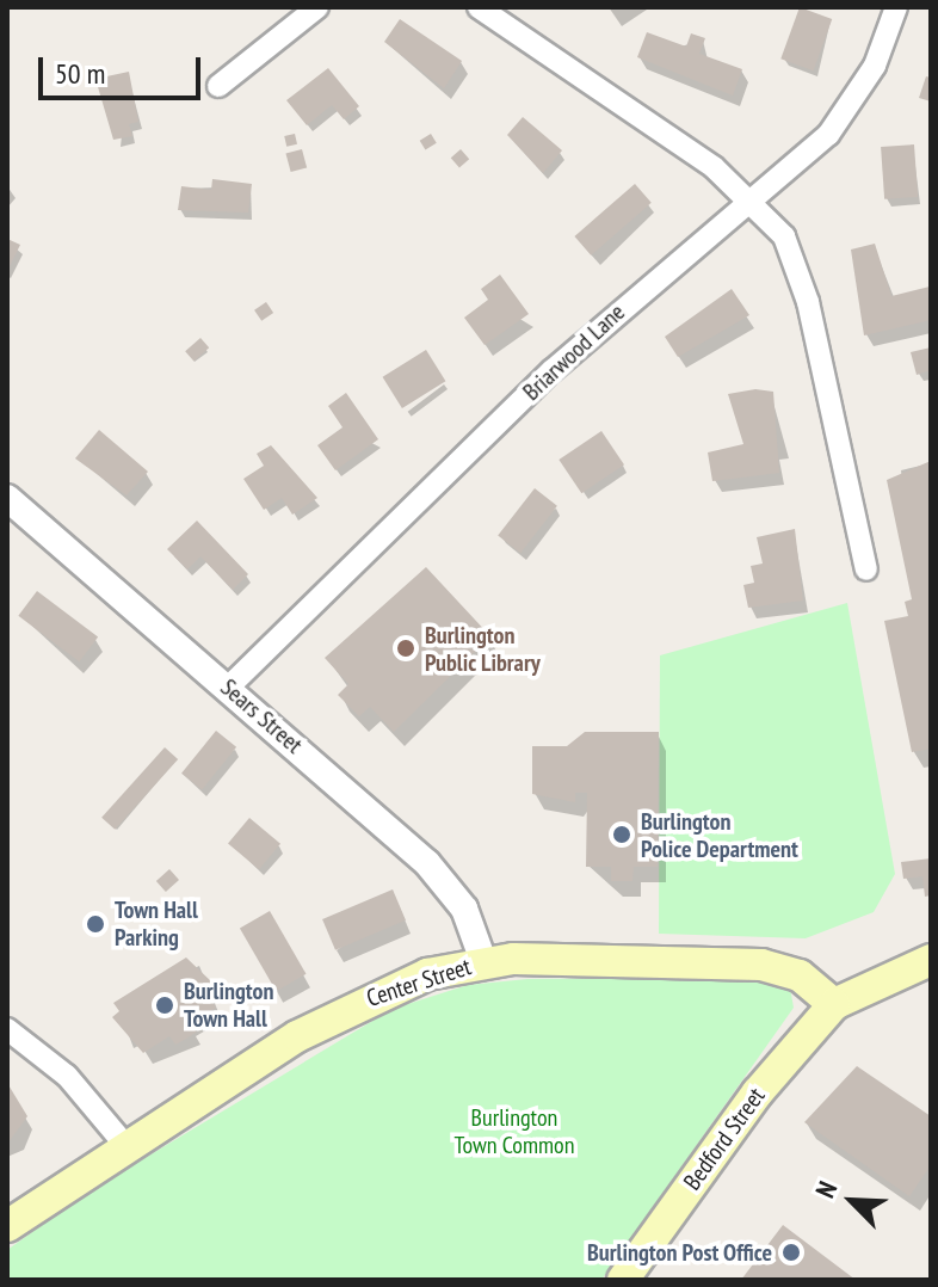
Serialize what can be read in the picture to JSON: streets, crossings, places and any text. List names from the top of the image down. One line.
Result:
{"streets":{"main road":["Center Street","Bedford Street"],"street":["Briarwood Lane","Sears Street"]},"crossings":[["Briarwood Lane","Sears Street"],["Sears Street","Center Street"],["Center Street","Bedford Street"]],"parks":["Burlington Town Common"],"places":["Burlington Public Library","Burlington Police Department","Town Hall Parking","Burlington Town Hall","Burlington Post Office"],"scale_bar":"50 m","north":"top left"}
